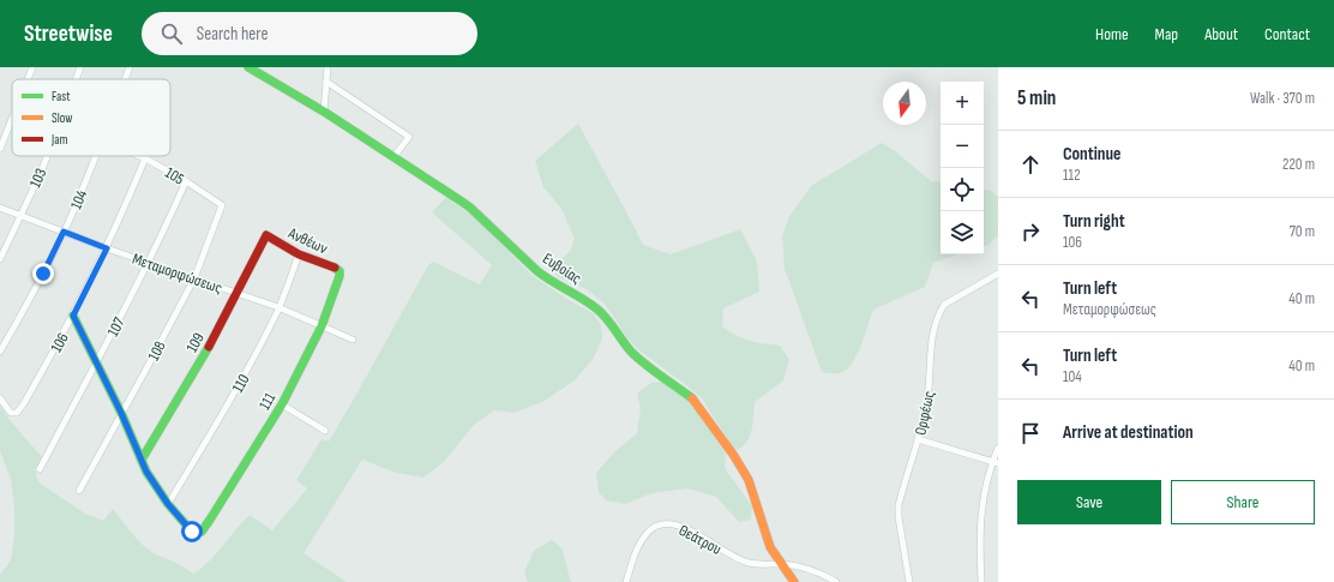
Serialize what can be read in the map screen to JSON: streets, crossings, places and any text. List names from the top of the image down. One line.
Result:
{"streets":{"street":["105","103","104","Ανθέων","Ευβοίας","Μεταμορφώσεως","107","106","109","108","110","111","Ορφέως","Θεάτρου"]},"crossings":[["105","107"],["105","106"],["105","108"],["103","Μεταμορφώσεως"],["104","Μεταμορφώσεως"],["Ανθέων","109"],["Ανθέων","110"],["Ανθέων","111"],["Ευβοίας","Θεάτρου"],["Μεταμορφώσεως","107"],["Μεταμορφώσεως","106"],["Μεταμορφώσεως","109"],["Μεταμορφώσεως","108"],["Μεταμορφώσεως","110"],["Μεταμορφώσεως","111"],["110","111"]],"legend":["Fast","Slow","Jam"],"north":"bottom","page":{"header":"Streetwise","search":"Search here","nav":["Home","Map","About","Contact"],"heading":["5 min","Walk · 370 m"],"map_buttons":["+","−"],"list":[["Continue","112","220 m"],["Turn right","106","70 m"],["Turn left","Μεταμορφώσεως","40 m"],["Turn left","104","40 m"],"Arrive at destination"],"buttons":["Save","Share"]}}
